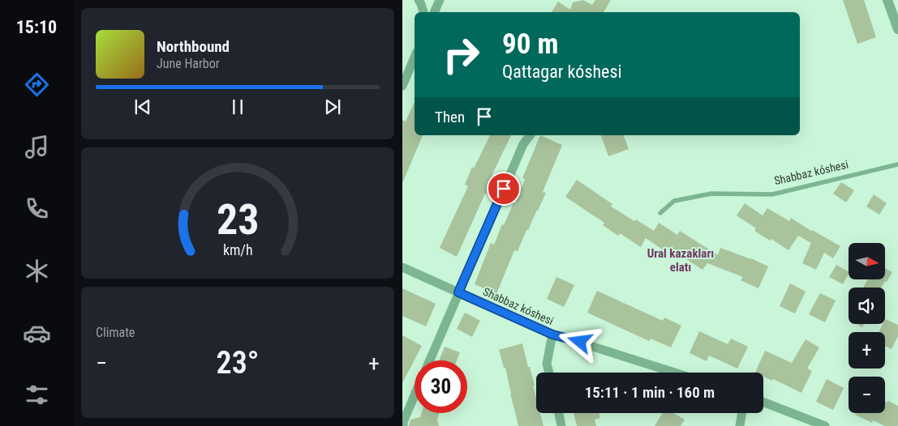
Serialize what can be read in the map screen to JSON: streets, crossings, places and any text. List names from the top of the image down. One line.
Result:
{"streets":{"street":["Shabbaz kóshesi"]},"districts":["Ural kazakları elatı"],"north":"right","page":{"tabs":"15:10","turn":["90 m","Qattagar kóshesi"],"song":["Northbound","June Harbor"],"then":"Then","map_buttons":["+","−"],"tile":"Climate","heat":["−","23°","+"],"limit":"30","trip":"15:11 · 1 min · 160 m","gauge":["23","km/h"]}}
